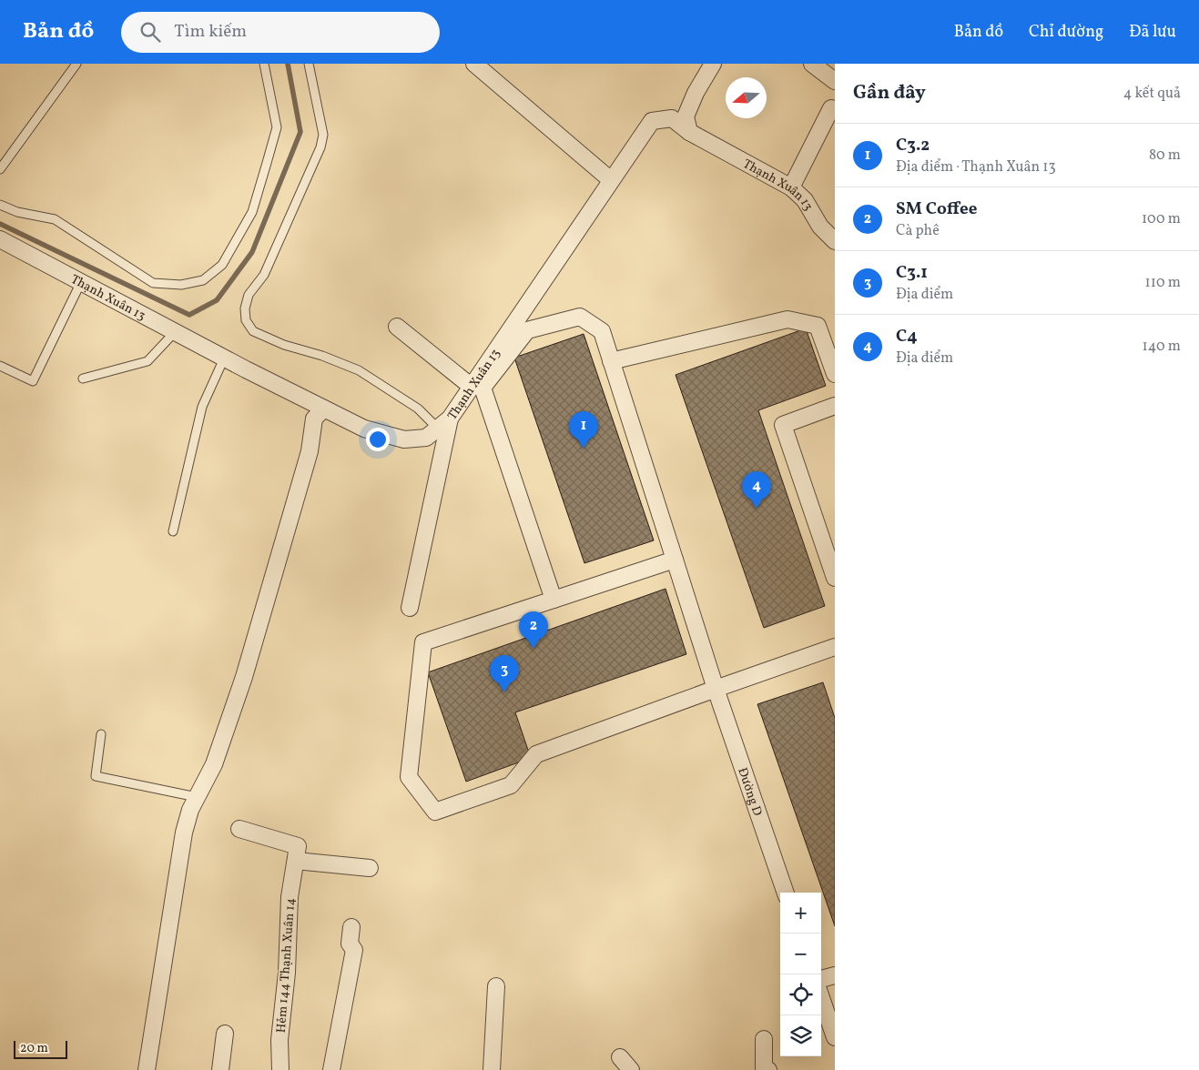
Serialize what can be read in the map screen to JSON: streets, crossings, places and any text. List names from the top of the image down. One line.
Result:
{"streets":{"street":["Thạnh Xuân 13","Đường D","Hẻm 144 Thạnh Xuân 14"]},"scale_bar":"20 m","north":"left","page":{"header":"Bản đồ","search":"Tìm kiếm","nav":["Bản đồ","Chỉ đường","Đã lưu"],"heading":["Gần đây","4 kết quả"],"list":[{"mark":"1","name":"C3.2","note":"Địa điểm · Thạnh Xuân 13","value":"80 m"},{"mark":"2","name":"SM Coffee","note":"Cà phê","value":"100 m"},{"mark":"3","name":"С3.1","note":"Địa điểm","value":"110 m"},{"mark":"4","name":"C4","note":"Địa điểm","value":"140 m"}],"pins":["1","4","2","3"],"map_buttons":["+","−"],"scale":"20 m"}}
